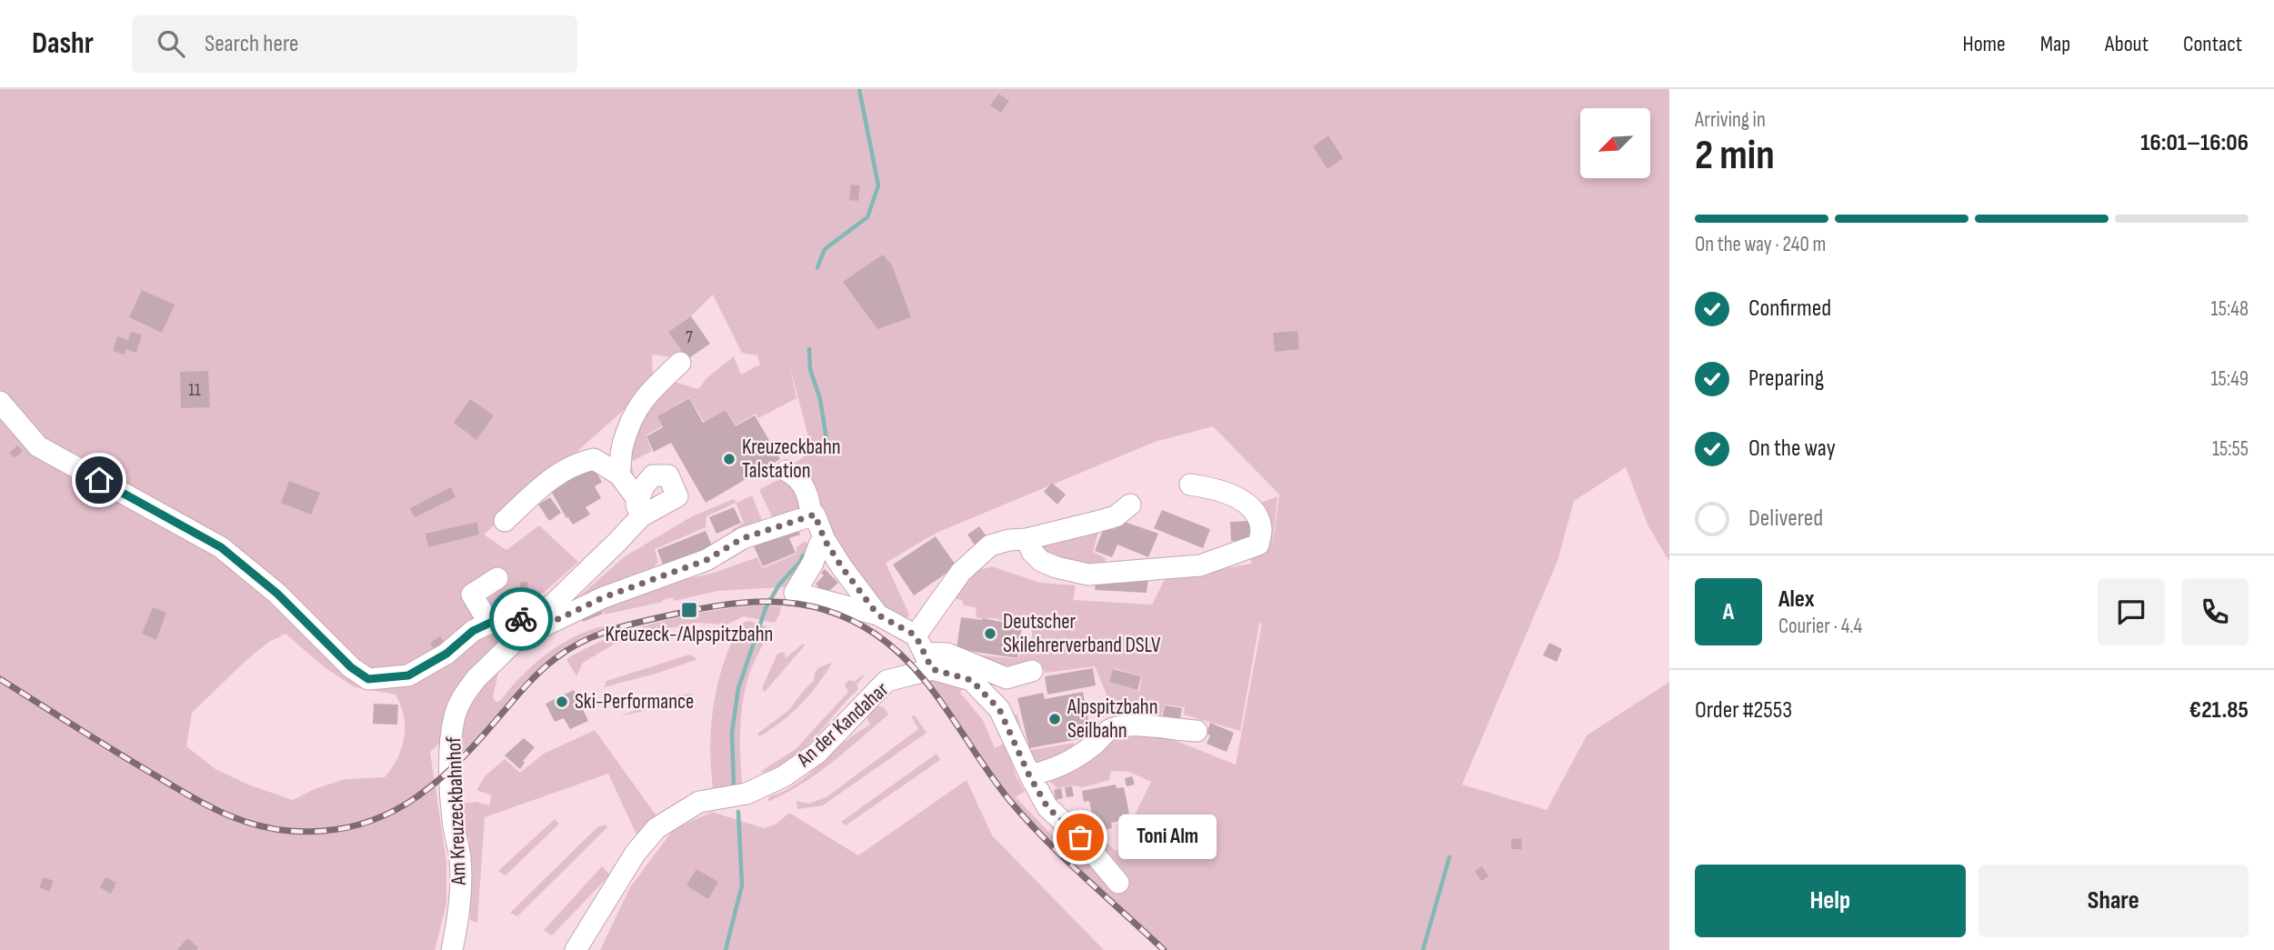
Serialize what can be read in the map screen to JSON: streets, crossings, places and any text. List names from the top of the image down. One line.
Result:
{"streets":{"street":["An der Kandahar","Am Kreuzeckbahnhof"]},"places":{"other":["Kreuzeckbahn Talstation","Deutscher Skilehrerverband DSLV","Ski-Performance","Alpspitzbahn Seilbahn","Toni Alm"],"transit":["Kreuzeck-/Alpspitzbahn"]},"house_numbers":["7","11"],"north":"bottom left","page":{"header":"Dashr","search":"Search here","nav":["Home","Map","About","Contact"],"heading":["2 min","Arriving in","16:01–16:06"],"panel":["Alex","Courier · 4.4","Order #2553","€21.85"],"bar":"On the way · 240 m","list":[["Confirmed","15:48"],["Preparing","15:49"],["On the way","15:55"],"Delivered"],"round":"A","bubble":"Toni Alm","buttons":["Help","Share"]}}
